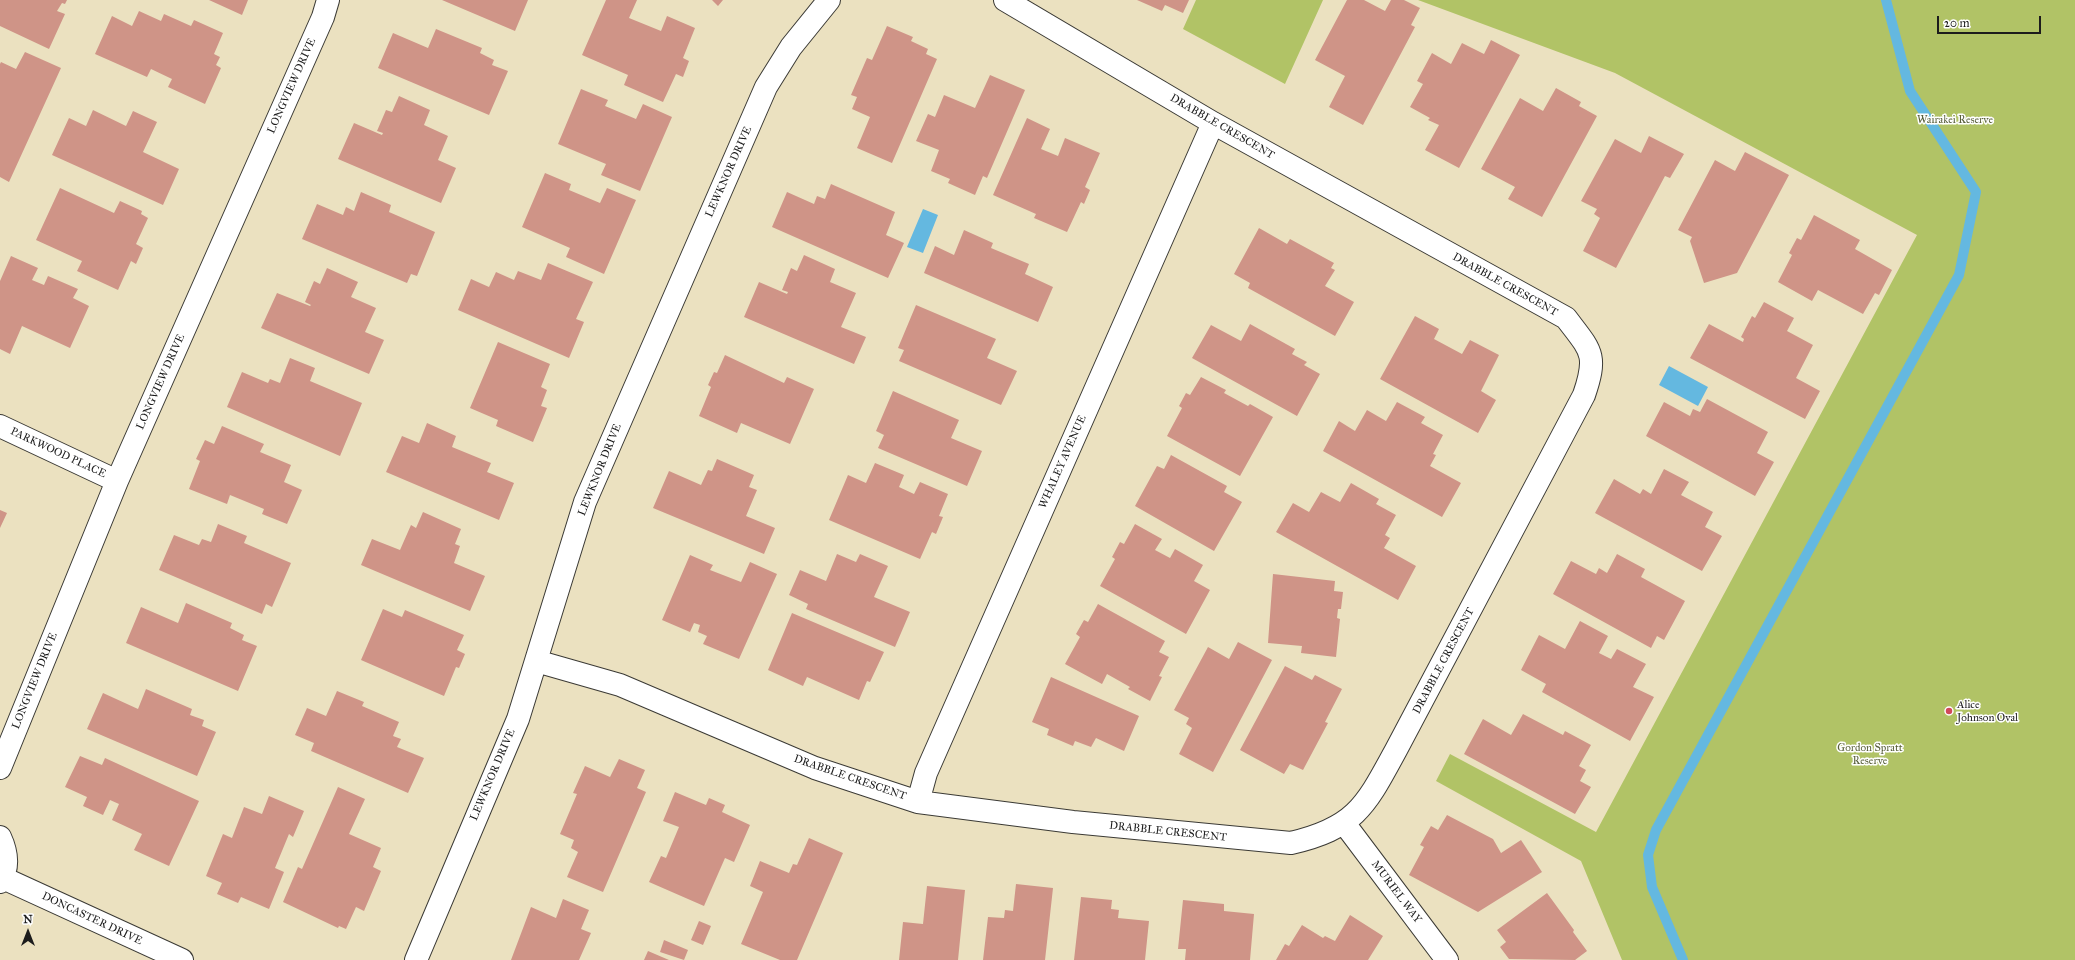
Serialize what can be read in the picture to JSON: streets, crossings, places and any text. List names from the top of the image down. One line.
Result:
{"streets":{"street":["LONGVIEW DRIVE","DRABBLE CRESCENT","LEWKNOR DRIVE","PARKWOOD PLACE","WHALEY AVENUE","MURIEL WAY","DONCASTER DRIVE"]},"crossings":[["LONGVIEW DRIVE","PARKWOOD PLACE"],["DRABBLE CRESCENT","LEWKNOR DRIVE"],["DRABBLE CRESCENT","WHALEY AVENUE"],["DRABBLE CRESCENT","MURIEL WAY"]],"parks":["Wairakei Reserve","Gordon Spratt Reserve"],"places":["Alice Johnson Oval"],"scale_bar":"20 m","north":"top"}
